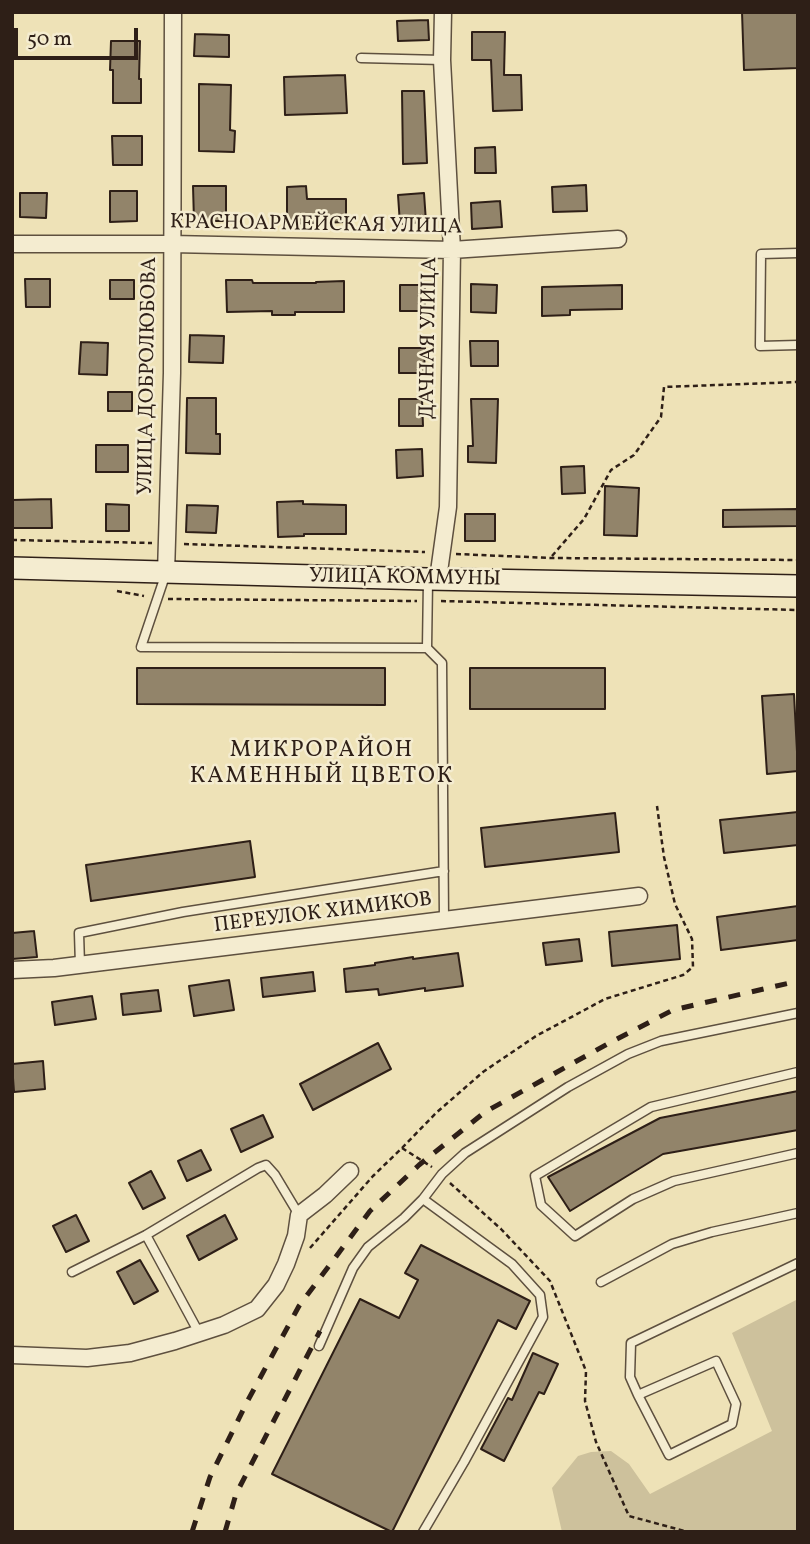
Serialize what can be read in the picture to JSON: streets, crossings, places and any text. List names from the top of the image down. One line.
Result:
{"streets":{"street":["КРАСНОАРМЕЙСКАЯ УЛИЦА","ДАЧНАЯ УЛИЦА","УЛИЦА ДОБРОЛЮБОВА","УЛИЦА КОММУНЫ","ПЕРЕУЛОК ХИМИКОВ"]},"crossings":[["КРАСНОАРМЕЙСКАЯ УЛИЦА","ДАЧНАЯ УЛИЦА"],["КРАСНОАРМЕЙСКАЯ УЛИЦА","УЛИЦА ДОБРОЛЮБОВА"],["ДАЧНАЯ УЛИЦА","УЛИЦА КОММУНЫ"],["УЛИЦА ДОБРОЛЮБОВА","УЛИЦА КОММУНЫ"]],"districts":["МИКРОРАЙОН КАМЕННЫЙ ЦВЕТОК"],"scale_bar":"50 m"}
